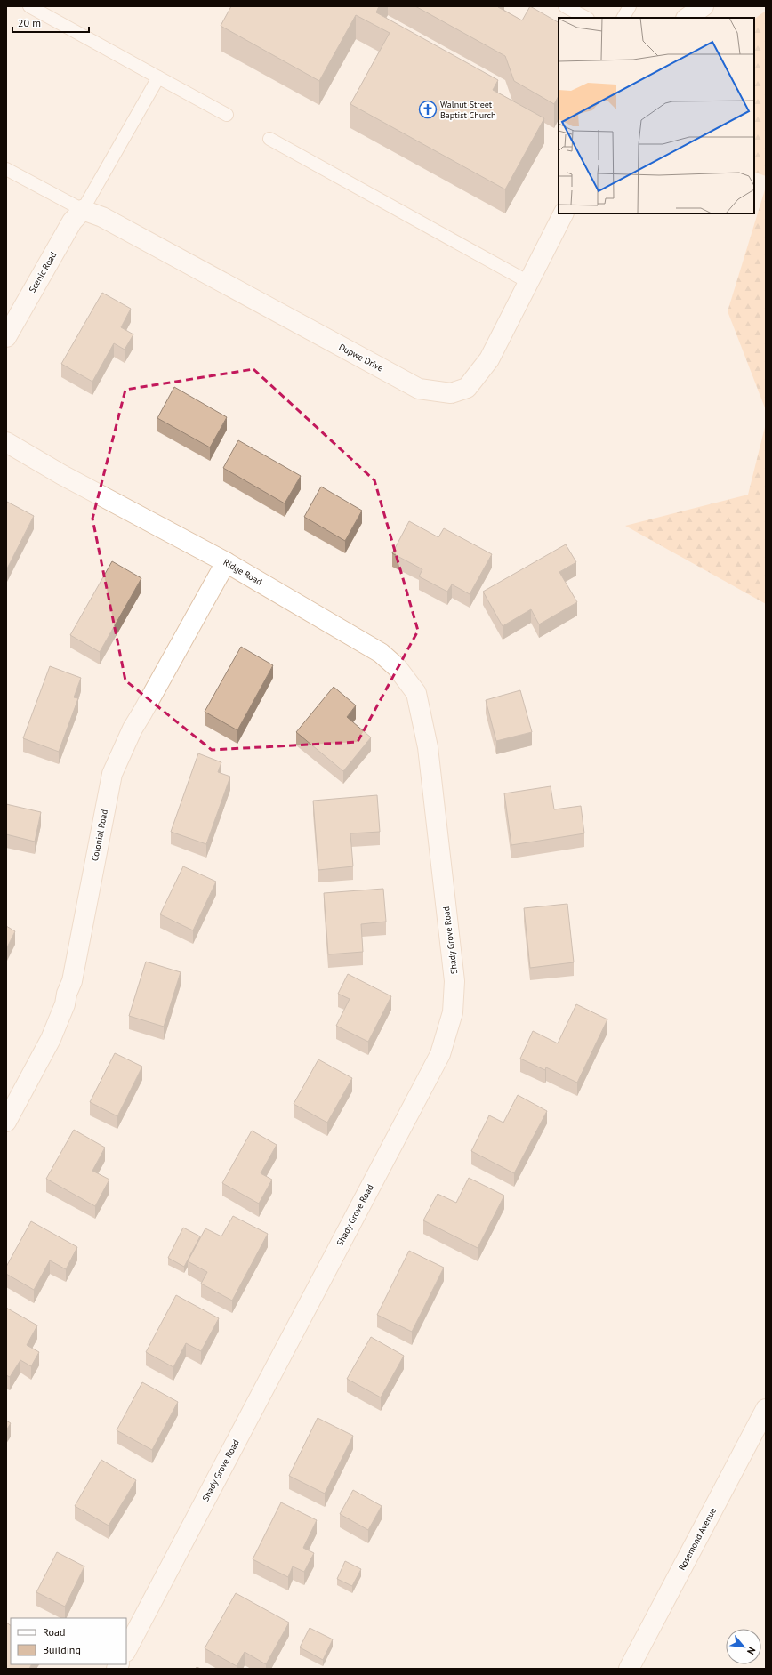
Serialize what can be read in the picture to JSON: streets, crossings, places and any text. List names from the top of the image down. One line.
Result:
{"streets":{"street":["Scenic Road","Dupwe Drive","Ridge Road","Colonial Road","Shady Grove Road","Rosemond Avenue"]},"crossings":[["Scenic Road","Dupwe Drive"],["Ridge Road","Colonial Road"],["Ridge Road","Shady Grove Road"]],"places":{"church":["Walnut Street Baptist Church"]},"legend":["Road","Building"],"scale_bar":"20 m","north":"bottom right"}
